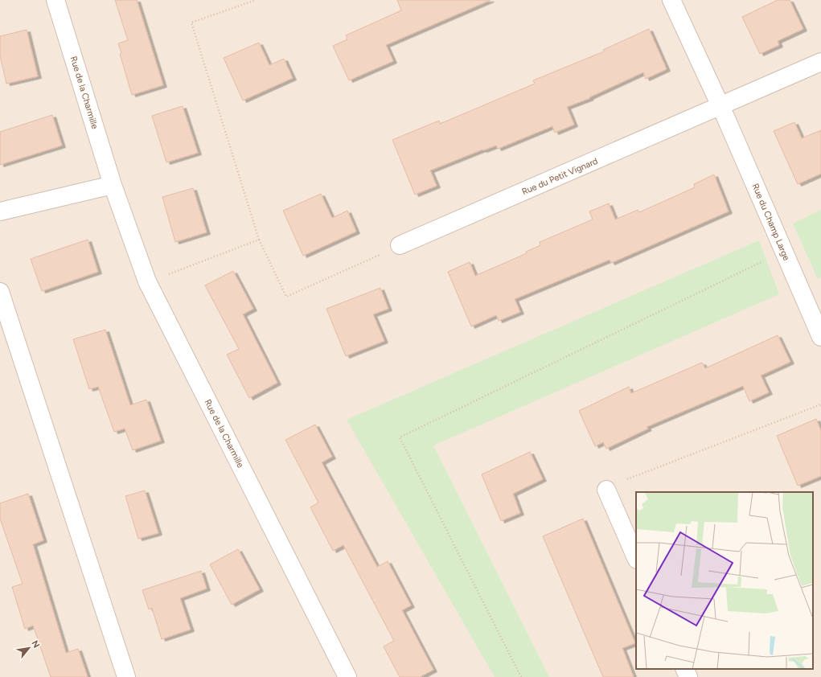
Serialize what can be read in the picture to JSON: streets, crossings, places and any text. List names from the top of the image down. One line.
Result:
{"streets":{"street":["Rue de la Charmille","Rue du Petit Vignard","Rue du Champ Large"]},"crossings":[["Rue du Petit Vignard","Rue du Champ Large"]],"north":"top right"}
